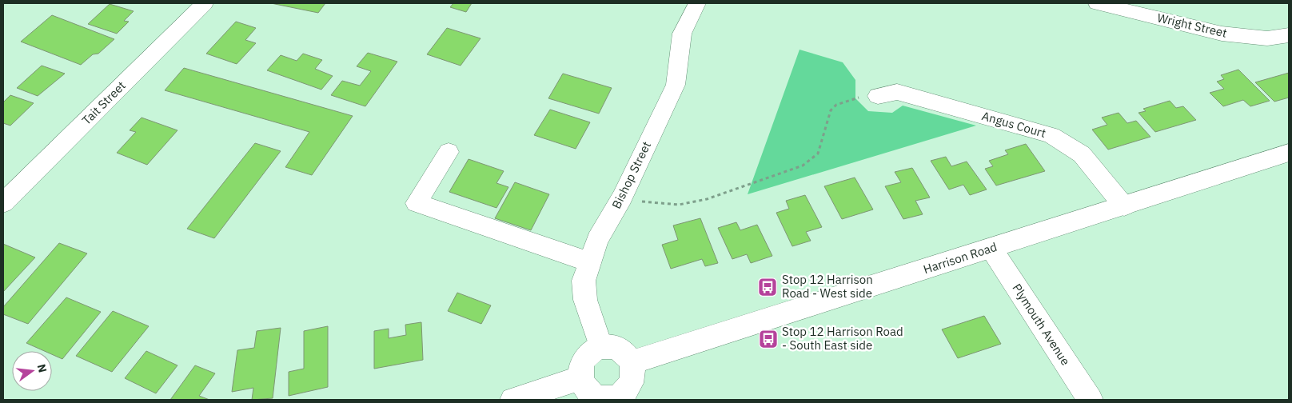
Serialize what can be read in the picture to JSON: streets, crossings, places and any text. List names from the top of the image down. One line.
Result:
{"streets":{"street":["Wright Street","Tait Street","Angus Court","Bishop Street","Harrison Road","Plymouth Avenue"]},"crossings":[["Angus Court","Harrison Road"],["Bishop Street","Harrison Road"],["Harrison Road","Plymouth Avenue"]],"places":{"bus stop":["Stop 12 Harrison Road - West side","Stop 12 Harrison Road - South East side"]},"north":"right"}
